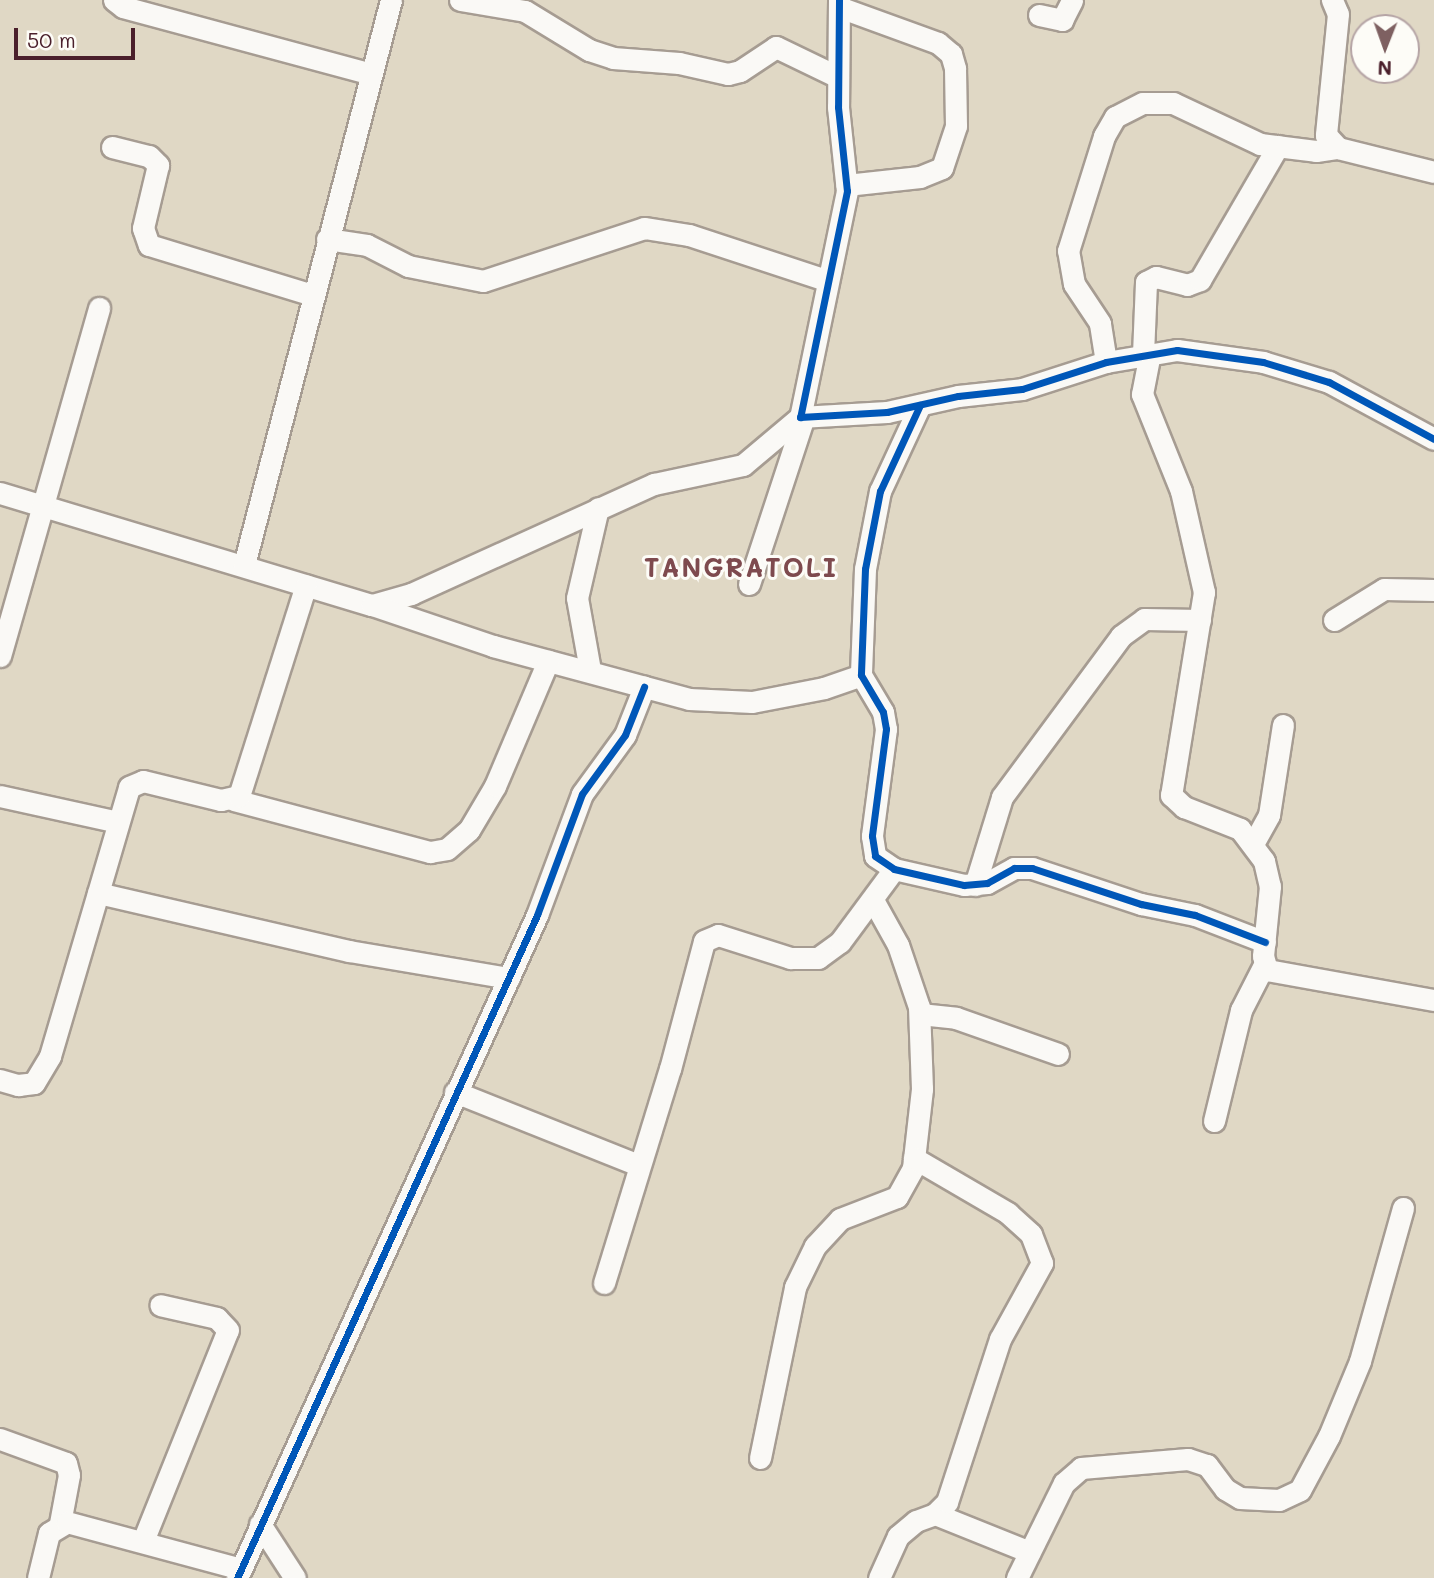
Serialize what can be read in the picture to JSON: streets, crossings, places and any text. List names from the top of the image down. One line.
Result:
{"districts":["TANGRATOLI"],"scale_bar":"50 m","north":"bottom"}
